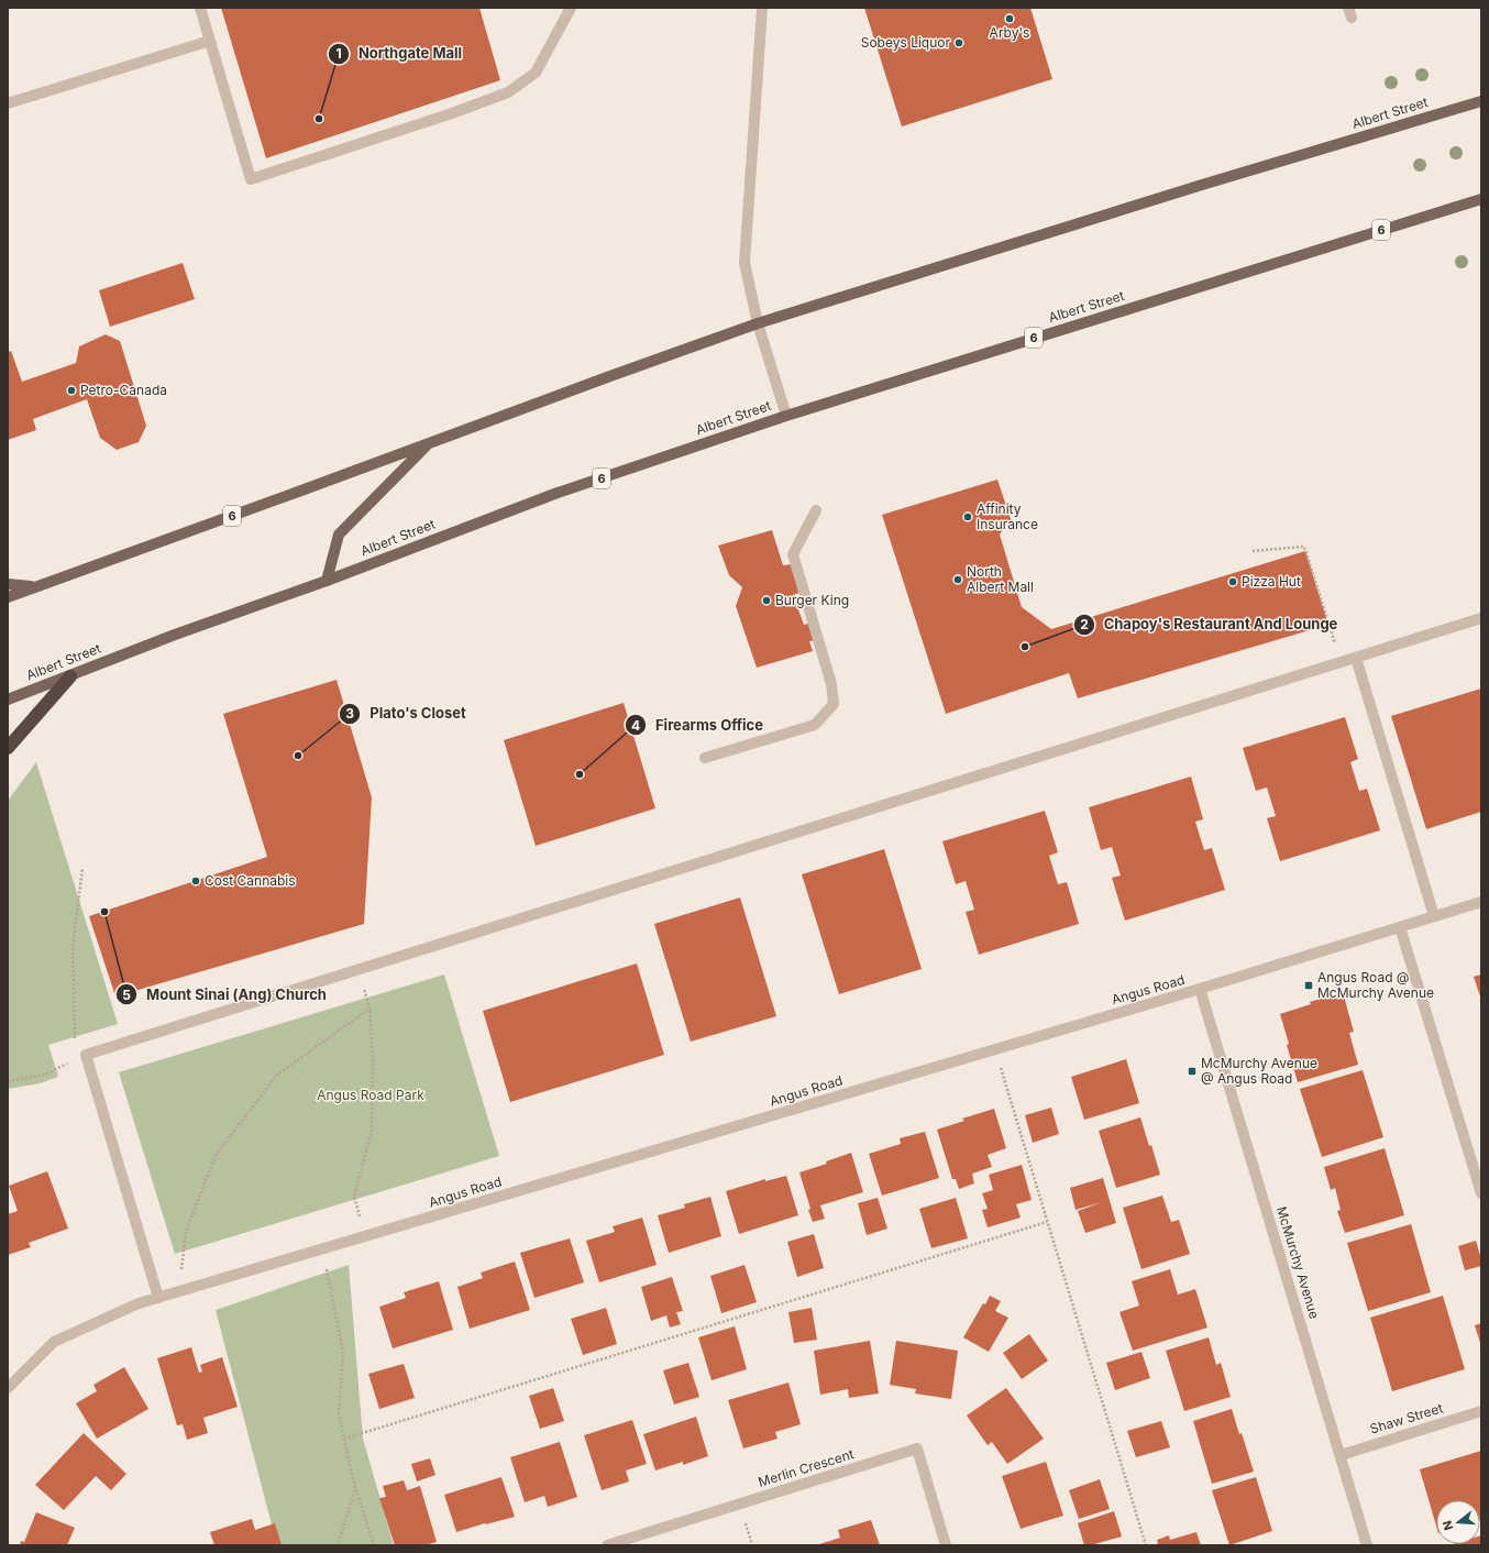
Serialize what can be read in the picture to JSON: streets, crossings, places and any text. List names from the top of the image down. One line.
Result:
{"streets":{"main road":["Albert Street","6"],"street":["Angus Road","McMurchy Avenue","Shaw Street","Merlin Crescent"]},"crossings":[["Angus Road","McMurchy Avenue"],["McMurchy Avenue","Shaw Street"]],"parks":["Angus Road Park"],"places":{"other":["Arby's","Sobeys Liquor","Northgate Mall","Petro-Canada","Affinity Insurance","North Albert Mall","Pizza Hut","Burger King","Chapoy's Restaurant And Lounge","Plato's Closet","Firearms Office","Cost Cannabis","Mount Sinai (Ang) Church"],"transit":["Angus Road @ McMurchy Avenue","McMurchy Avenue @ Angus Road"]},"north":"left"}
